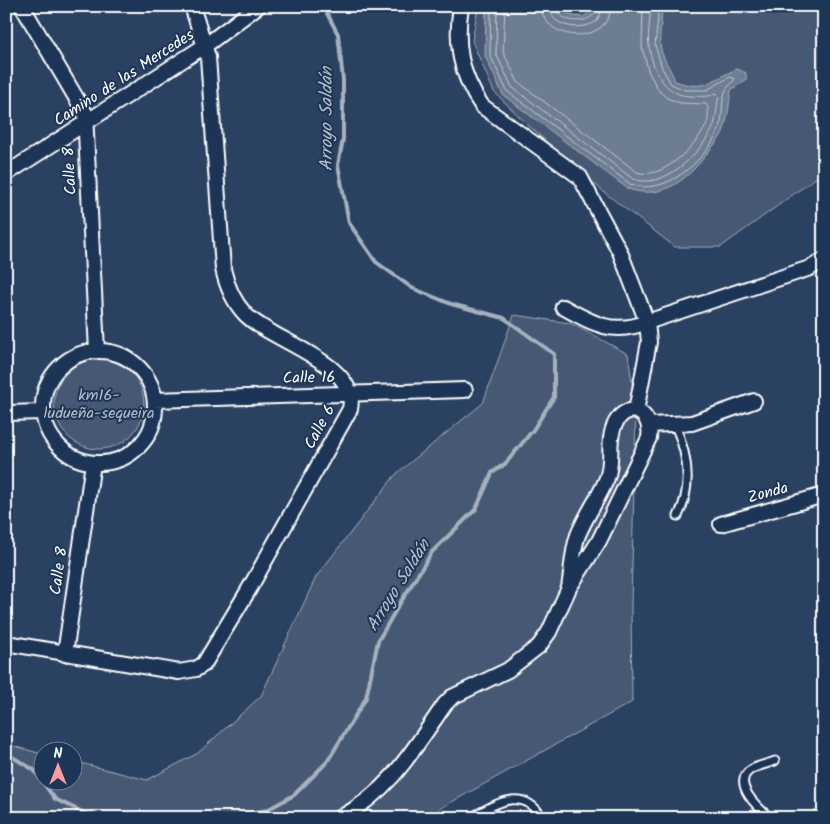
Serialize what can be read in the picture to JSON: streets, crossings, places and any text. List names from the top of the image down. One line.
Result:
{"streets":{"street":["Camino de las Mercedes","Calle 8","Calle 16","Calle 6","Zonda"]},"crossings":[["Camino de las Mercedes","Calle 8"],["Camino de las Mercedes","Calle 6"],["Calle 8","Calle 16"],["Calle 8","Calle 6"],["Calle 16","Calle 6"]],"water":["Arroyo Saldán"],"parks":["km16- ludueña-sequeira"],"north":"top"}
